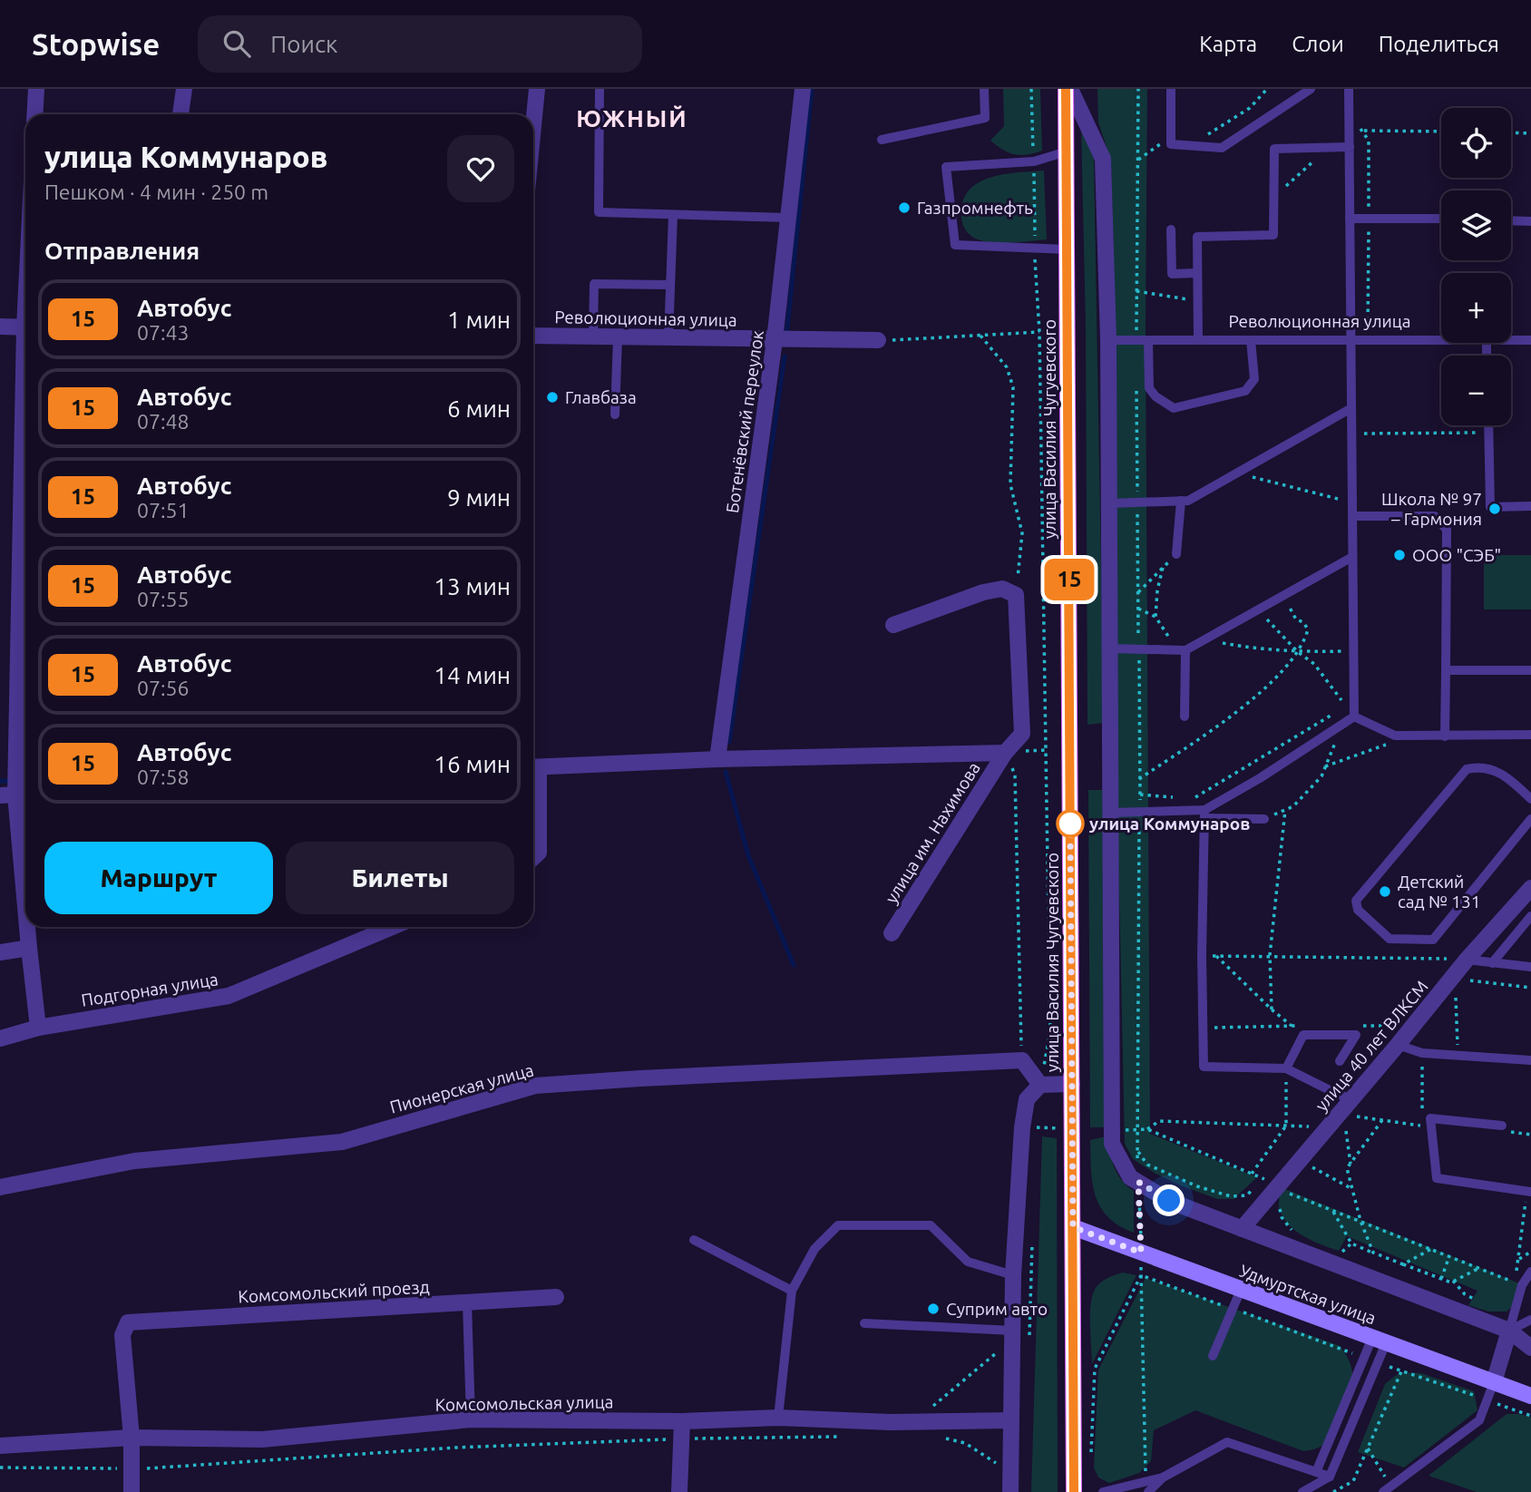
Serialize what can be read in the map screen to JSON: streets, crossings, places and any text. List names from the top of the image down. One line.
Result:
{"streets":{"main road":["улица Василия Чугуевского","Удмуртская улица"],"street":["Революционная улица","Ботенёвский переулок","улица им. Нахимова","Подгорная улица","улица 40 лет ВЛКСМ","Пионерская улица","Комсомольский проезд","Комсомольская улица"]},"crossings":[["Революционная улица","Ботенёвский переулок"],["Революционная улица","улица Василия Чугуевского"],["улица Василия Чугуевского","Удмуртская улица"],["Комсомольский проезд","Комсомольская улица"]],"districts":["ЮЖНЫЙ"],"places":["Газпромнефть","Главбаза","Школа № 97 – Гармония","ООО \"СЭБ\"","улица Коммунаров","Детский сад № 131","Суприм авто"],"lines":["bus line 15"],"page":{"header":"Stopwise","search":"Поиск","nav":["Карта","Слои","Поделиться"],"on_map":"15","map_buttons":["+","−"],"heading":[["улица Коммунаров","Пешком · 4 мин · 250 m"],"Отправления"],"list":[{"mark":"15","name":"Автобус","note":"07:43","value":"1 мин"},{"mark":"15","name":"Автобус","note":"07:48","value":"6 мин"},{"mark":"15","name":"Автобус","note":"07:51","value":"9 мин"},{"mark":"15","name":"Автобус","note":"07:55","value":"13 мин"},{"mark":"15","name":"Автобус","note":"07:56","value":"14 мин"},{"mark":"15","name":"Автобус","note":"07:58","value":"16 мин"}],"buttons":["Маршрут","Билеты"]}}
